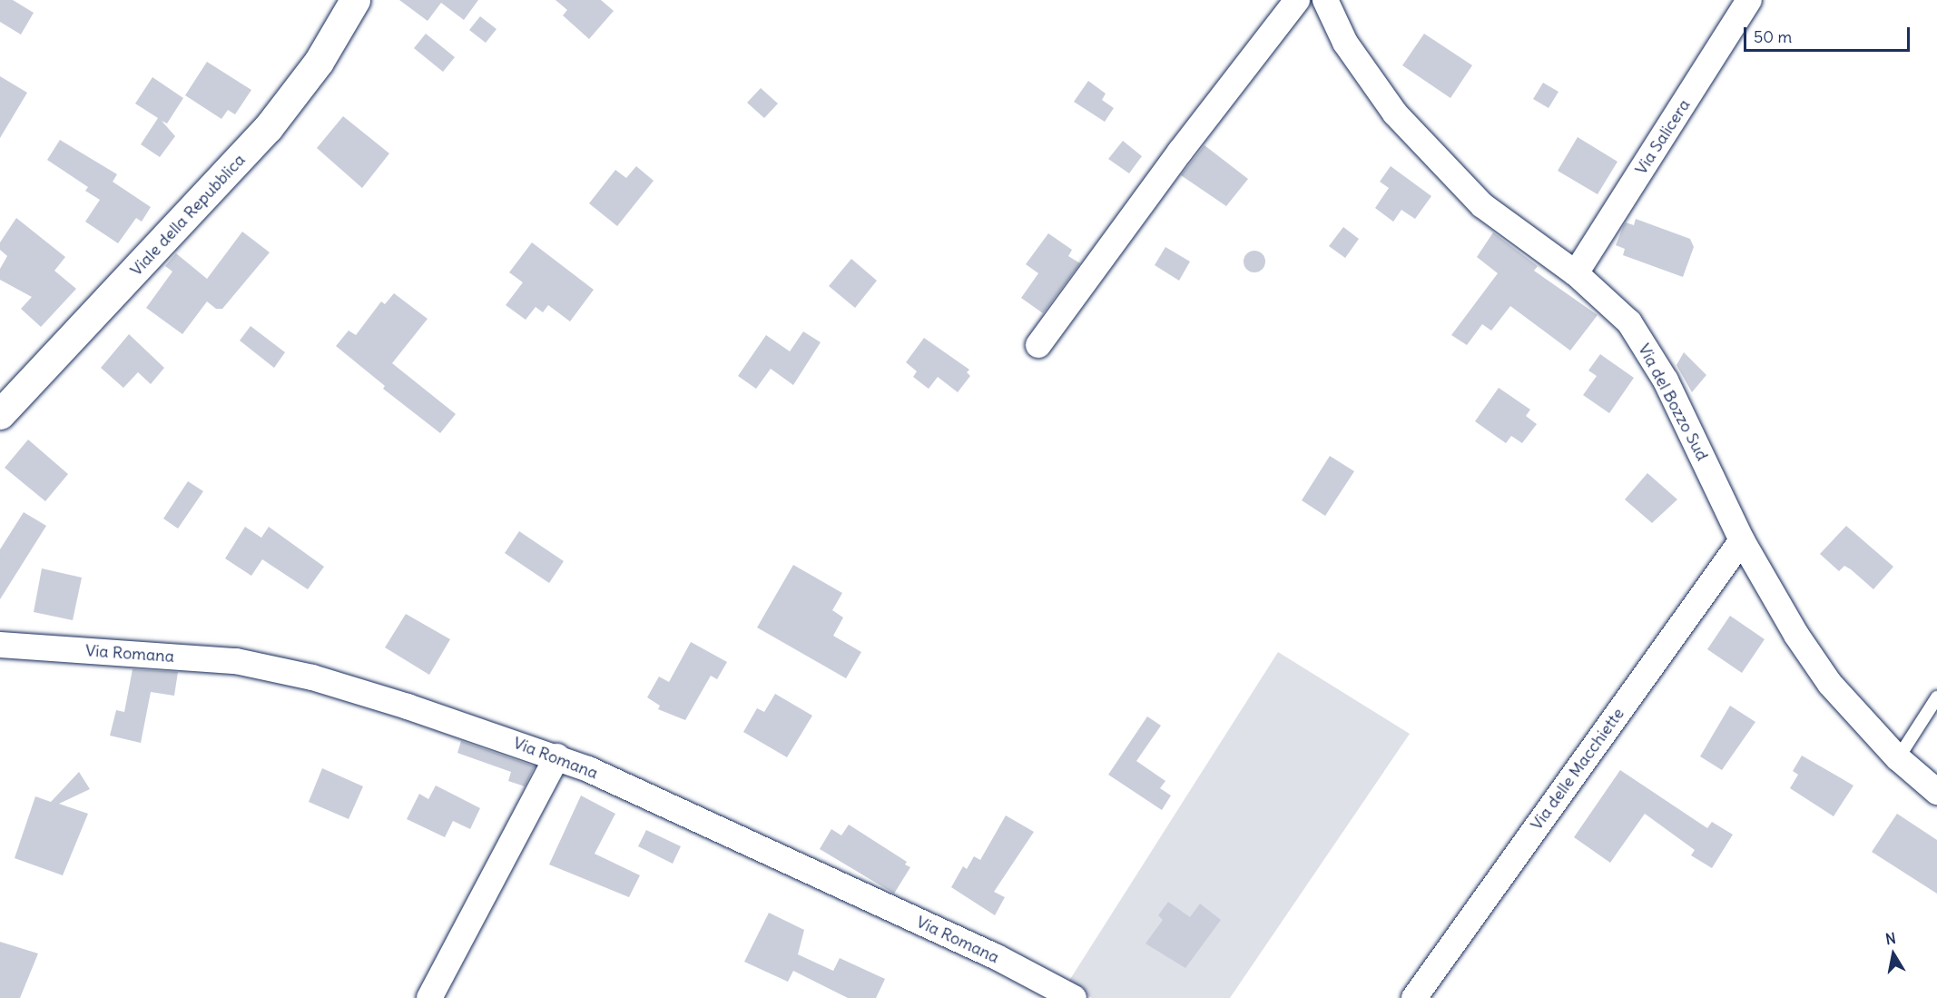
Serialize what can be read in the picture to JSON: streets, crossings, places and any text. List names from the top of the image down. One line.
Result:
{"streets":{"main road":["Viale della Repubblica"],"street":["Via Salicera","Via del Bozzo Sud","Via Romana","Via delle Macchiette"]},"crossings":[["Via Salicera","Via del Bozzo Sud"],["Via del Bozzo Sud","Via delle Macchiette"]],"scale_bar":"50 m","north":"top"}
